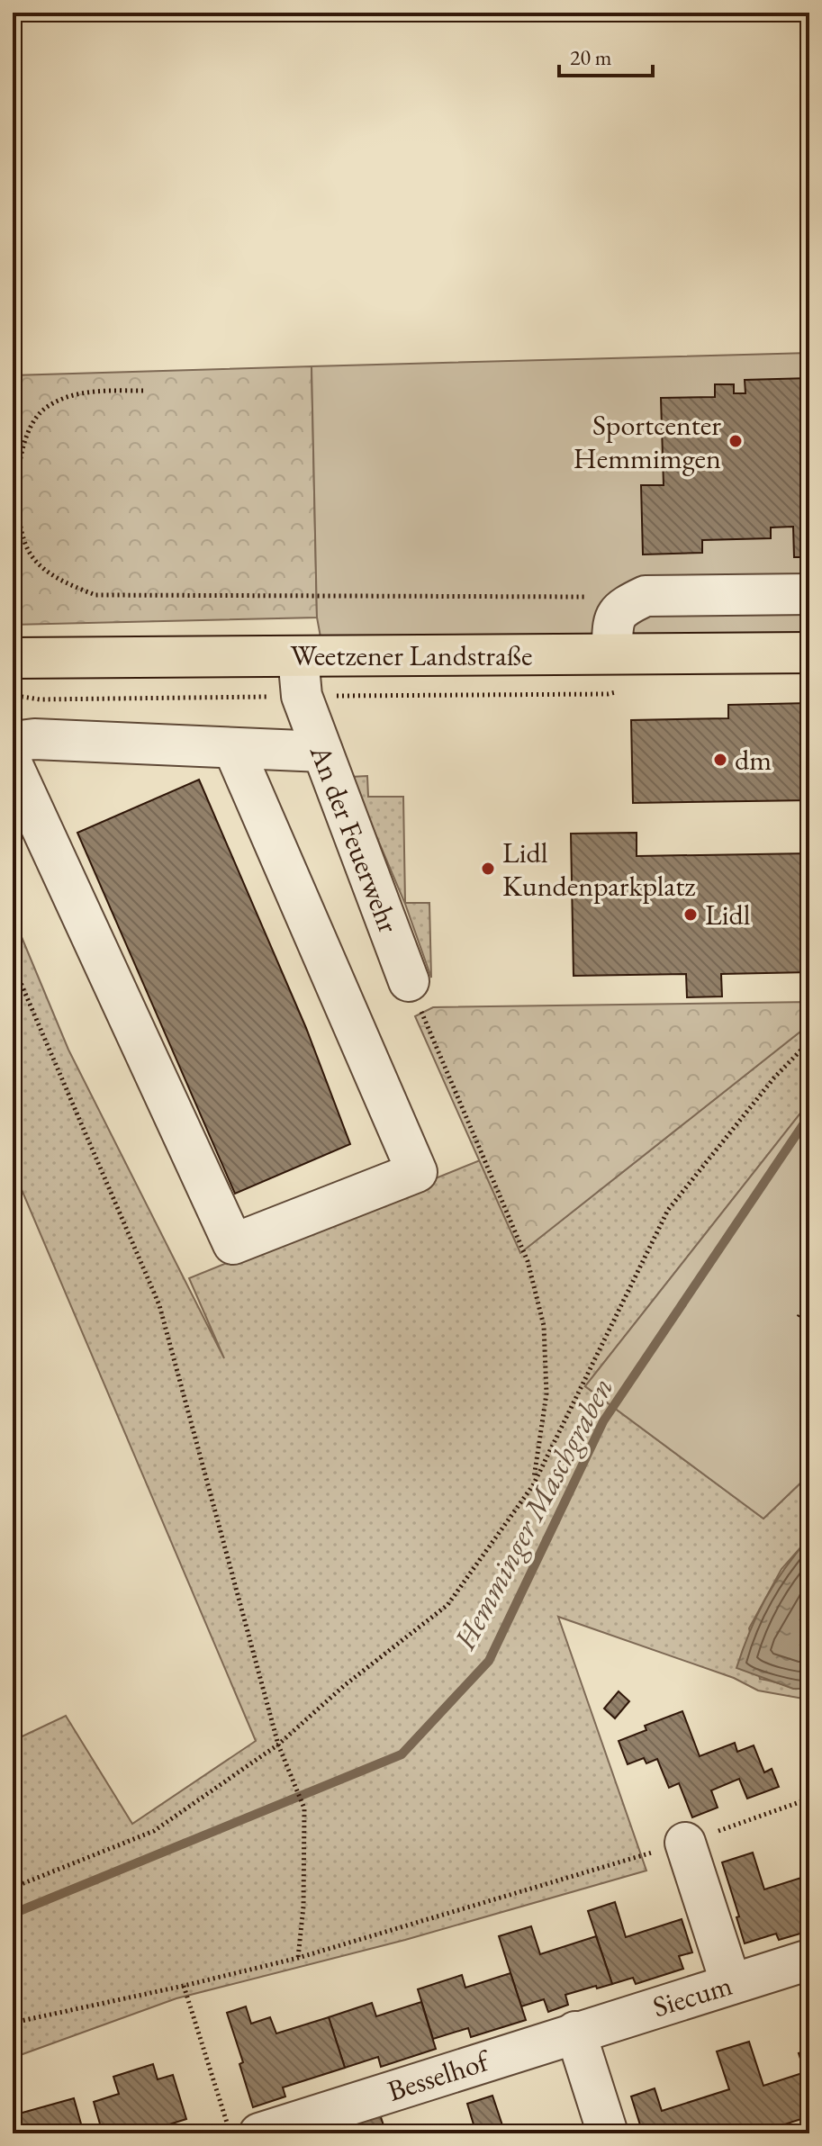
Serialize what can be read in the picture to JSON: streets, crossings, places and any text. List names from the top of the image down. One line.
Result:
{"streets":{"main road":["Weetzener Landstraße"],"street":["An der Feuerwehr","Siecum","Besselhof"]},"crossings":[["Weetzener Landstraße","An der Feuerwehr"],["Siecum","Besselhof"]],"water":["Hemminger Maschgraben"],"places":["Sportcenter Hemmimgen","dm","Lidl Kundenparkplatz","Lidl"],"scale_bar":"20 m"}
